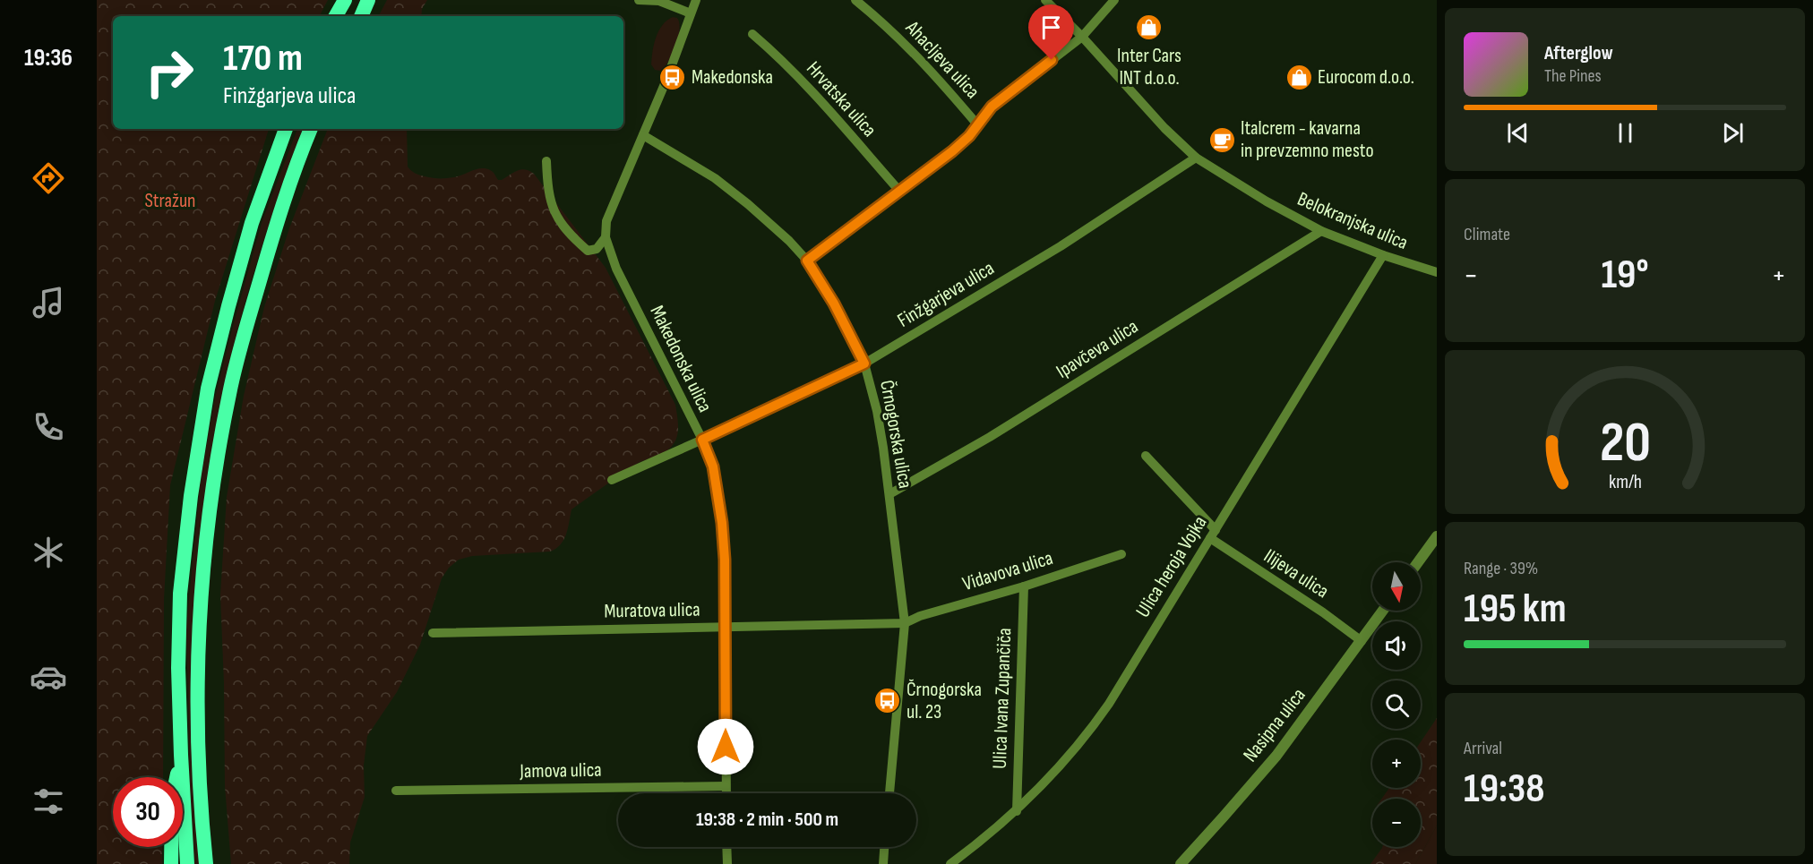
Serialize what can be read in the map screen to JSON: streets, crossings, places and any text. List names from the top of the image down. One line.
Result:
{"streets":{"street":["Ahacljeva ulica","Hrvatska ulica","Belokranjska ulica","Finžgarjeva ulica","Ipavčeva ulica","Makedonska ulica","Črnogorska ulica","Ulica heroja Vojka","Vidavova ulica","Ilijeva ulica","Muratova ulica","Ulica Ivana Zupančiča","Nasipna ulica","Jamova ulica"]},"crossings":[["Belokranjska ulica","Finžgarjeva ulica"],["Belokranjska ulica","Ipavčeva ulica"],["Belokranjska ulica","Ulica heroja Vojka"],["Finžgarjeva ulica","Makedonska ulica"],["Finžgarjeva ulica","Črnogorska ulica"],["Ipavčeva ulica","Črnogorska ulica"],["Makedonska ulica","Muratova ulica"],["Makedonska ulica","Jamova ulica"],["Črnogorska ulica","Vidavova ulica"],["Črnogorska ulica","Muratova ulica"],["Ulica heroja Vojka","Ilijeva ulica"],["Ulica heroja Vojka","Ulica Ivana Zupančiča"],["Vidavova ulica","Muratova ulica"],["Vidavova ulica","Ulica Ivana Zupančiča"],["Ilijeva ulica","Nasipna ulica"]],"parks":["Stražun"],"places":{"shop":["Inter Cars INT d.o.o.","Eurocom d.o.o."],"bus stop":["Makedonska","Črnogorska ul. 23"],"cafe":["Italcrem - kavarna in prevzemno mesto"]},"north":"bottom","page":{"tabs":"19:36","turn":["170 m","Finžgarjeva ulica"],"song":["Afterglow","The Pines"],"tile":["Climate",["Range · 39%","195 km"],["Arrival","19:38"]],"heat":["−","19°","+"],"map_buttons":["+","−"],"limit":"30","trip":"19:38 · 2 min · 500 m","gauge":["20","km/h"]}}
